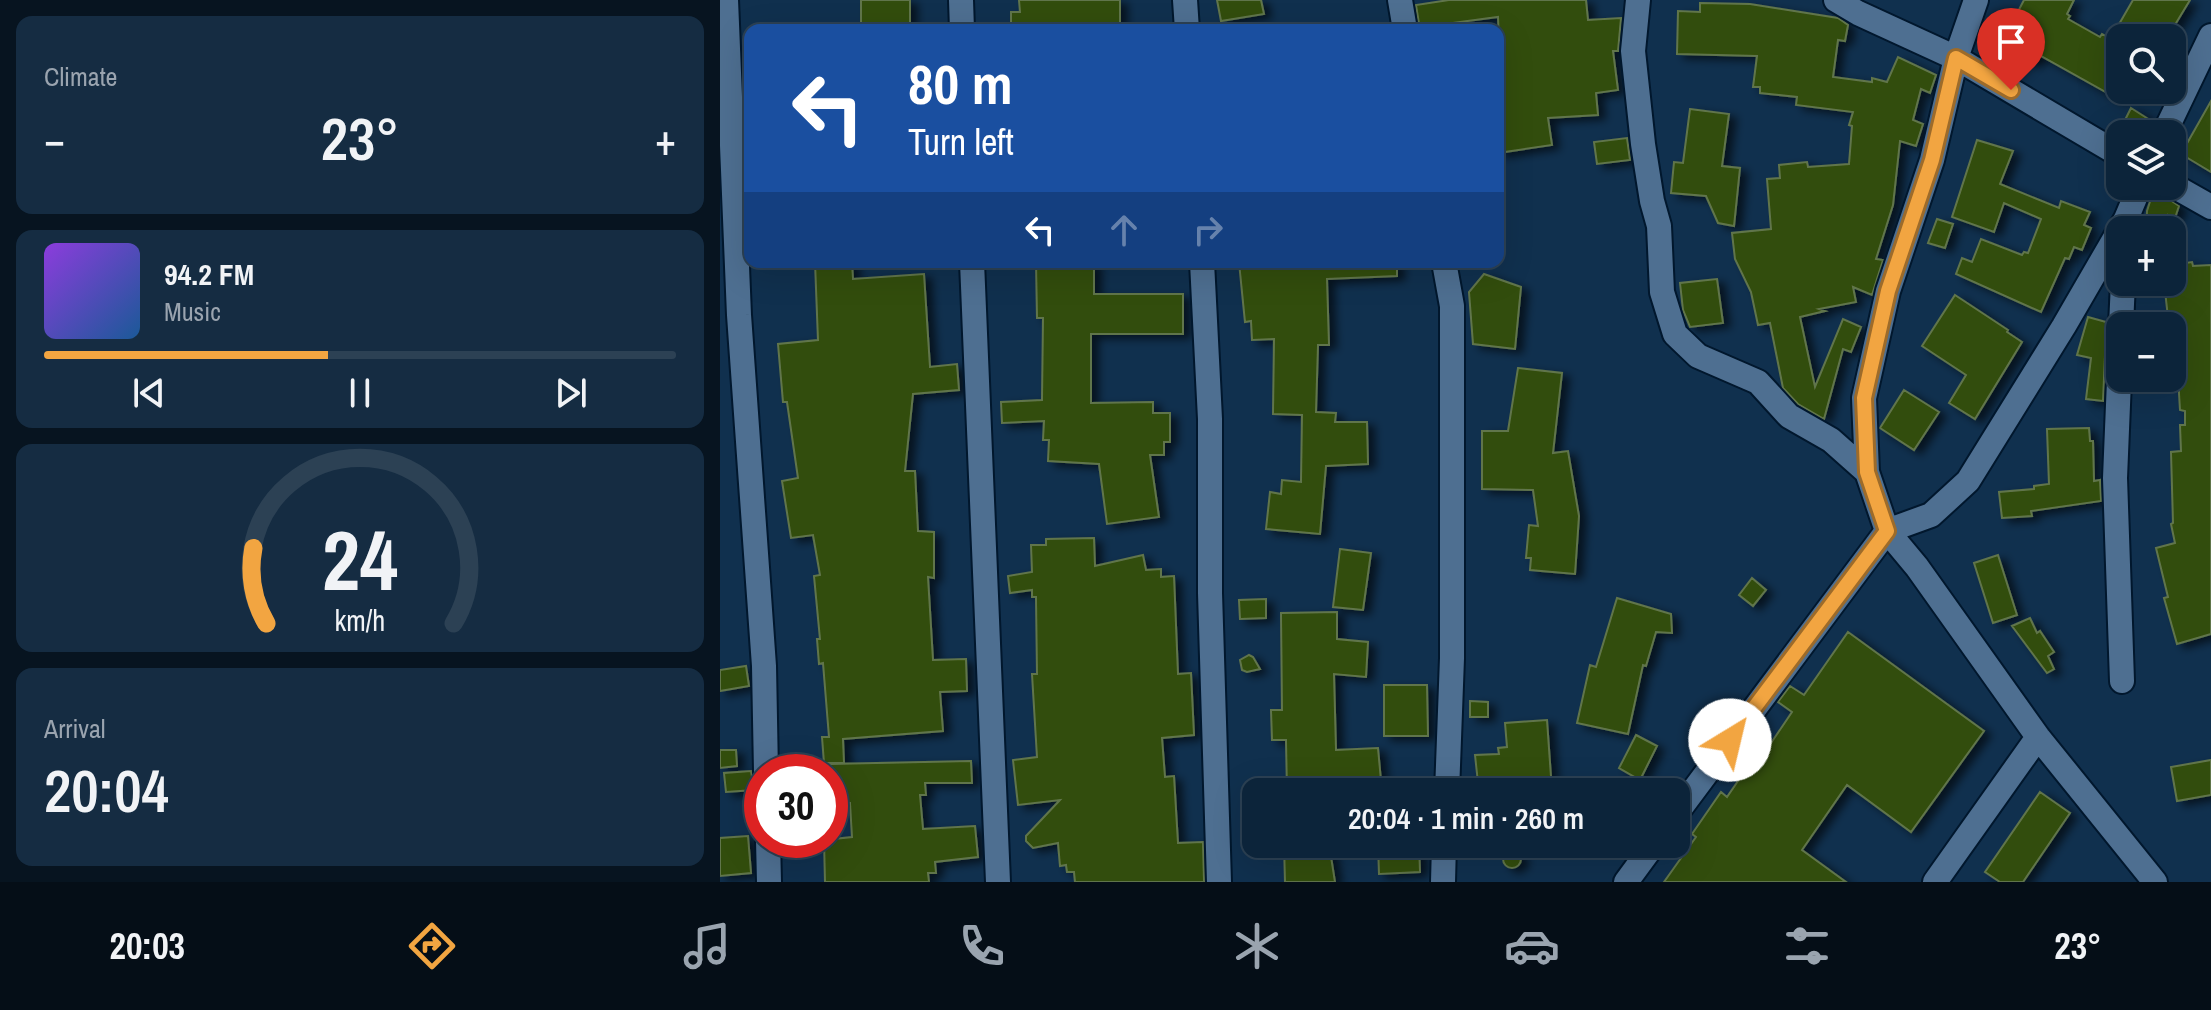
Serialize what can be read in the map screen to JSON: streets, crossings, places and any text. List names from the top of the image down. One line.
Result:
{"page":{"tile":["Climate",["Arrival","20:04"]],"map_buttons":["+","−"],"turn":["80 m","Turn left"],"heat":["−","23°","+"],"song":["94.2 FM","Music"],"limit":"30","trip":"20:04 · 1 min · 260 m","tabs":["20:03","23°"],"gauge":["24","km/h"]}}
